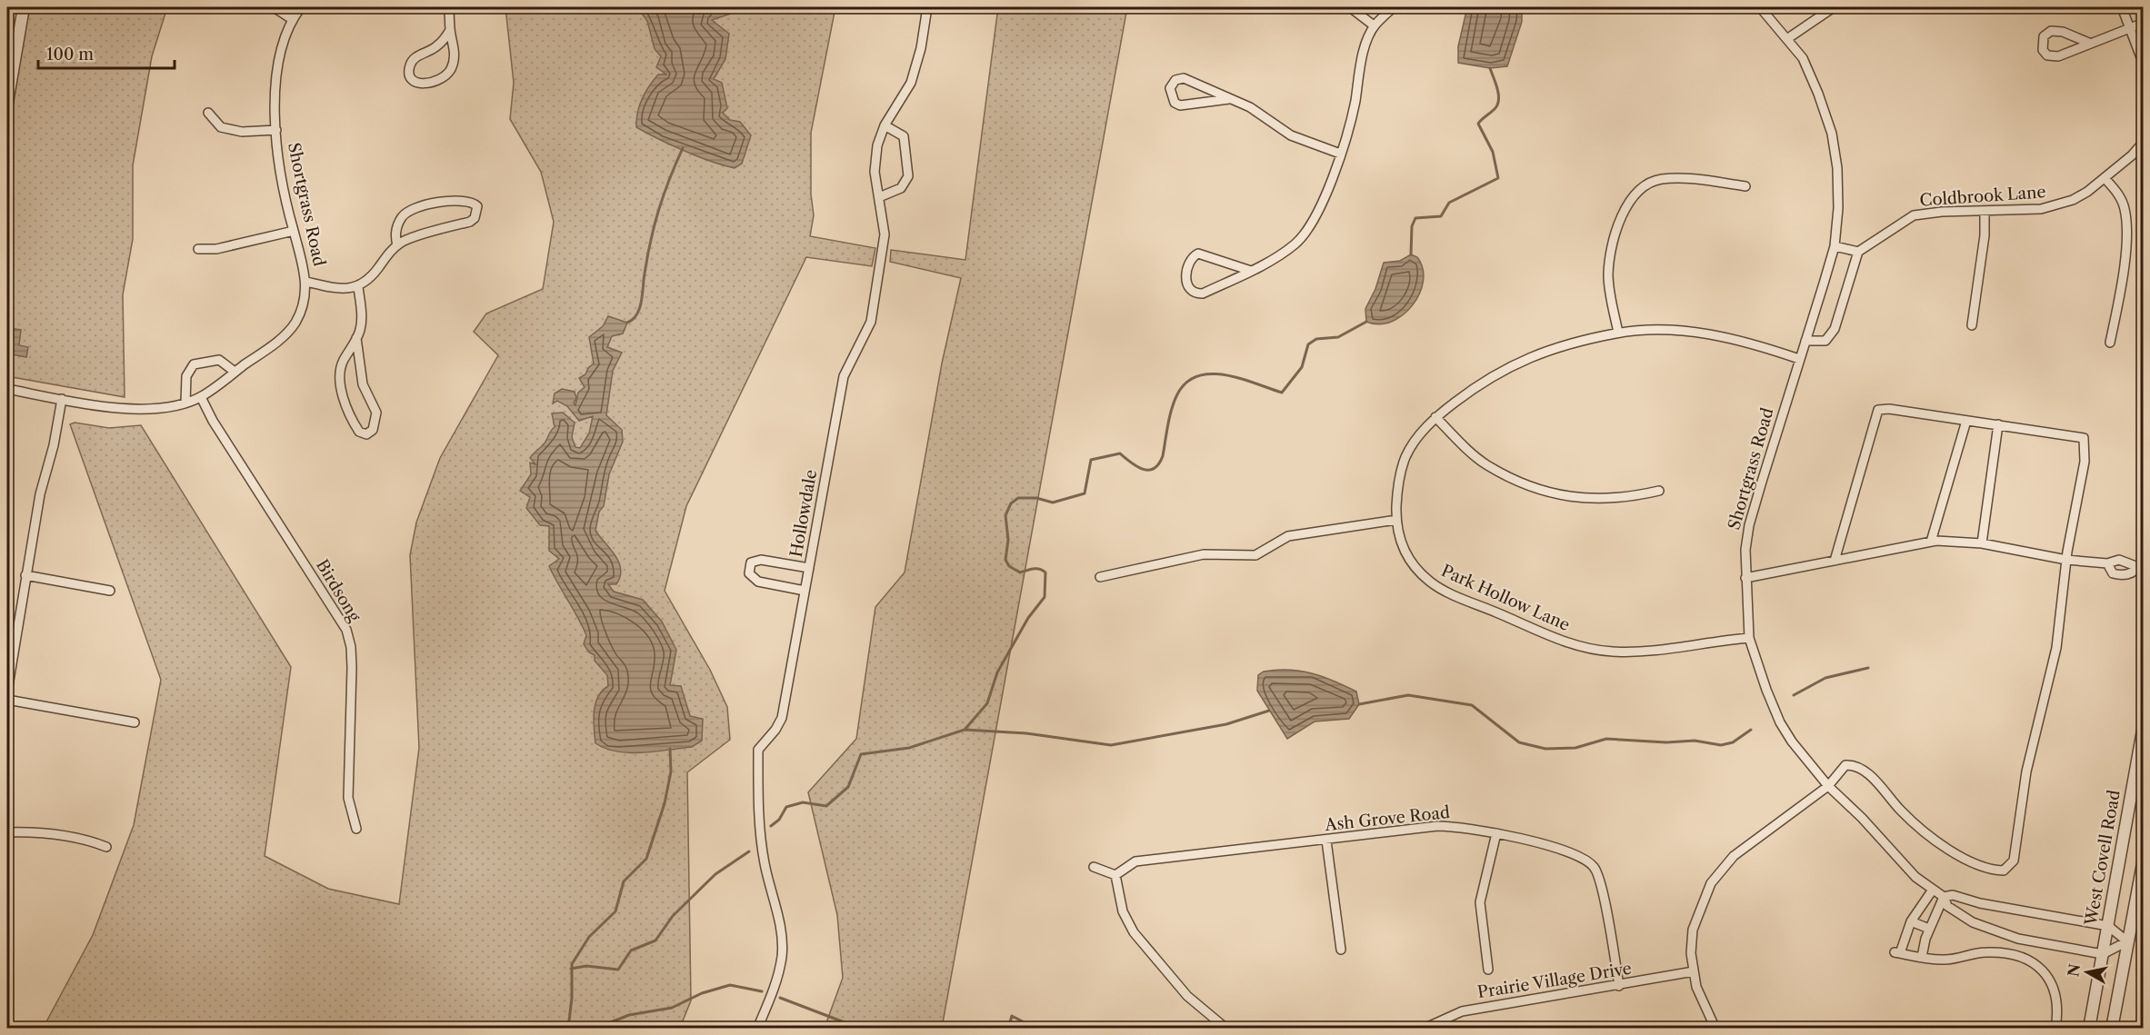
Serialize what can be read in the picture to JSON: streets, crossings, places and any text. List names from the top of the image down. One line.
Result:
{"streets":{"street":["Coldbrook Lane","Shortgrass Road","Hollowdale","Birdsong","Park Hollow Lane","Ash Grove Road","West Covell Road","Prairie Village Drive"]},"crossings":[["Shortgrass Road","Birdsong"],["Shortgrass Road","Park Hollow Lane"],["Shortgrass Road","West Covell Road"],["Ash Grove Road","Prairie Village Drive"]],"scale_bar":"100 m","north":"left"}
